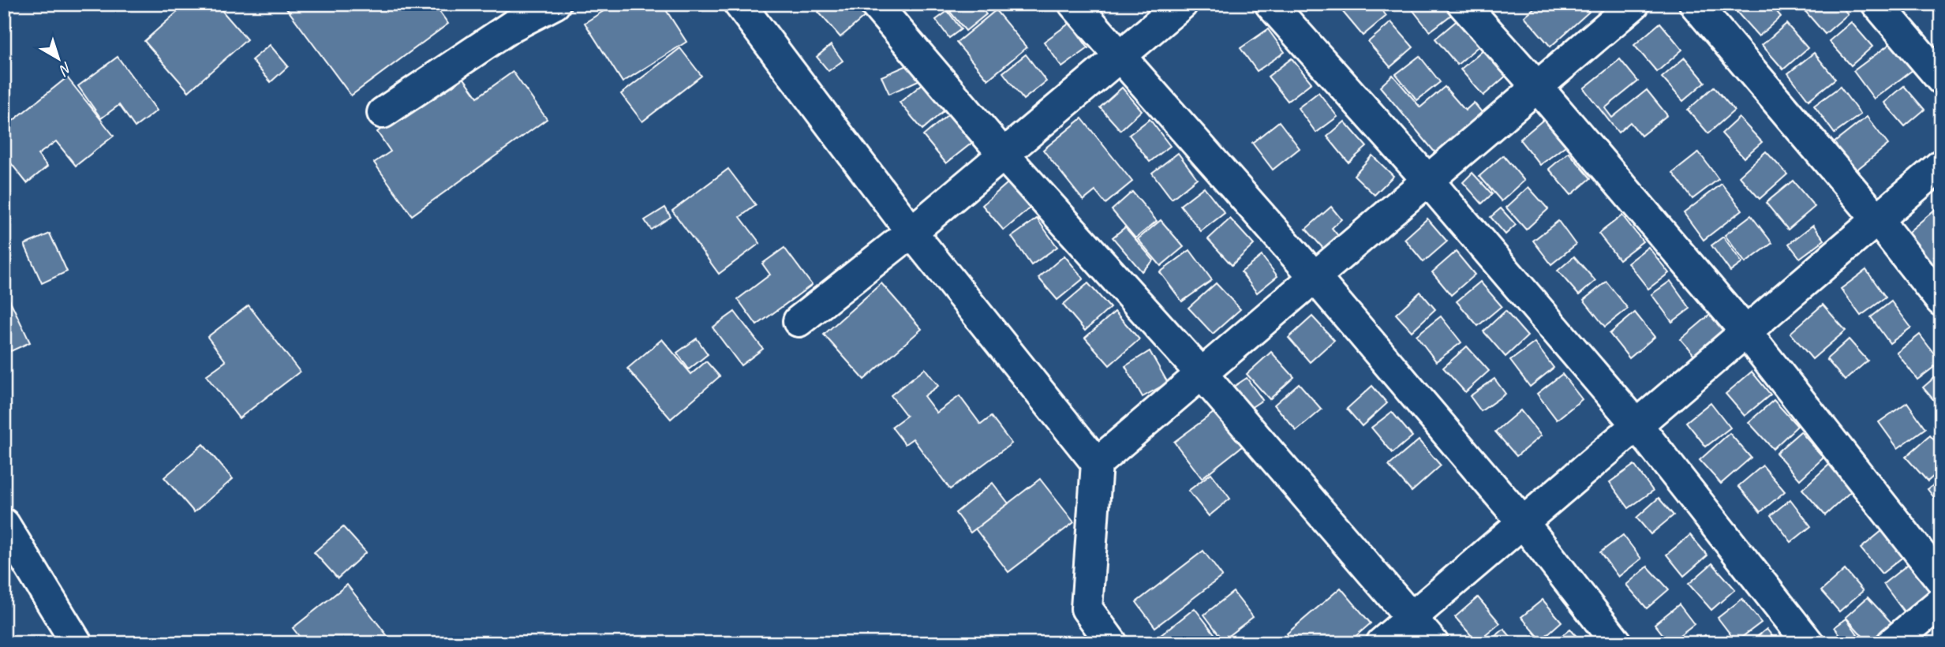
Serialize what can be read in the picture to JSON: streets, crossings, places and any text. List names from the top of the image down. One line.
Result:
{"north":"bottom right"}
